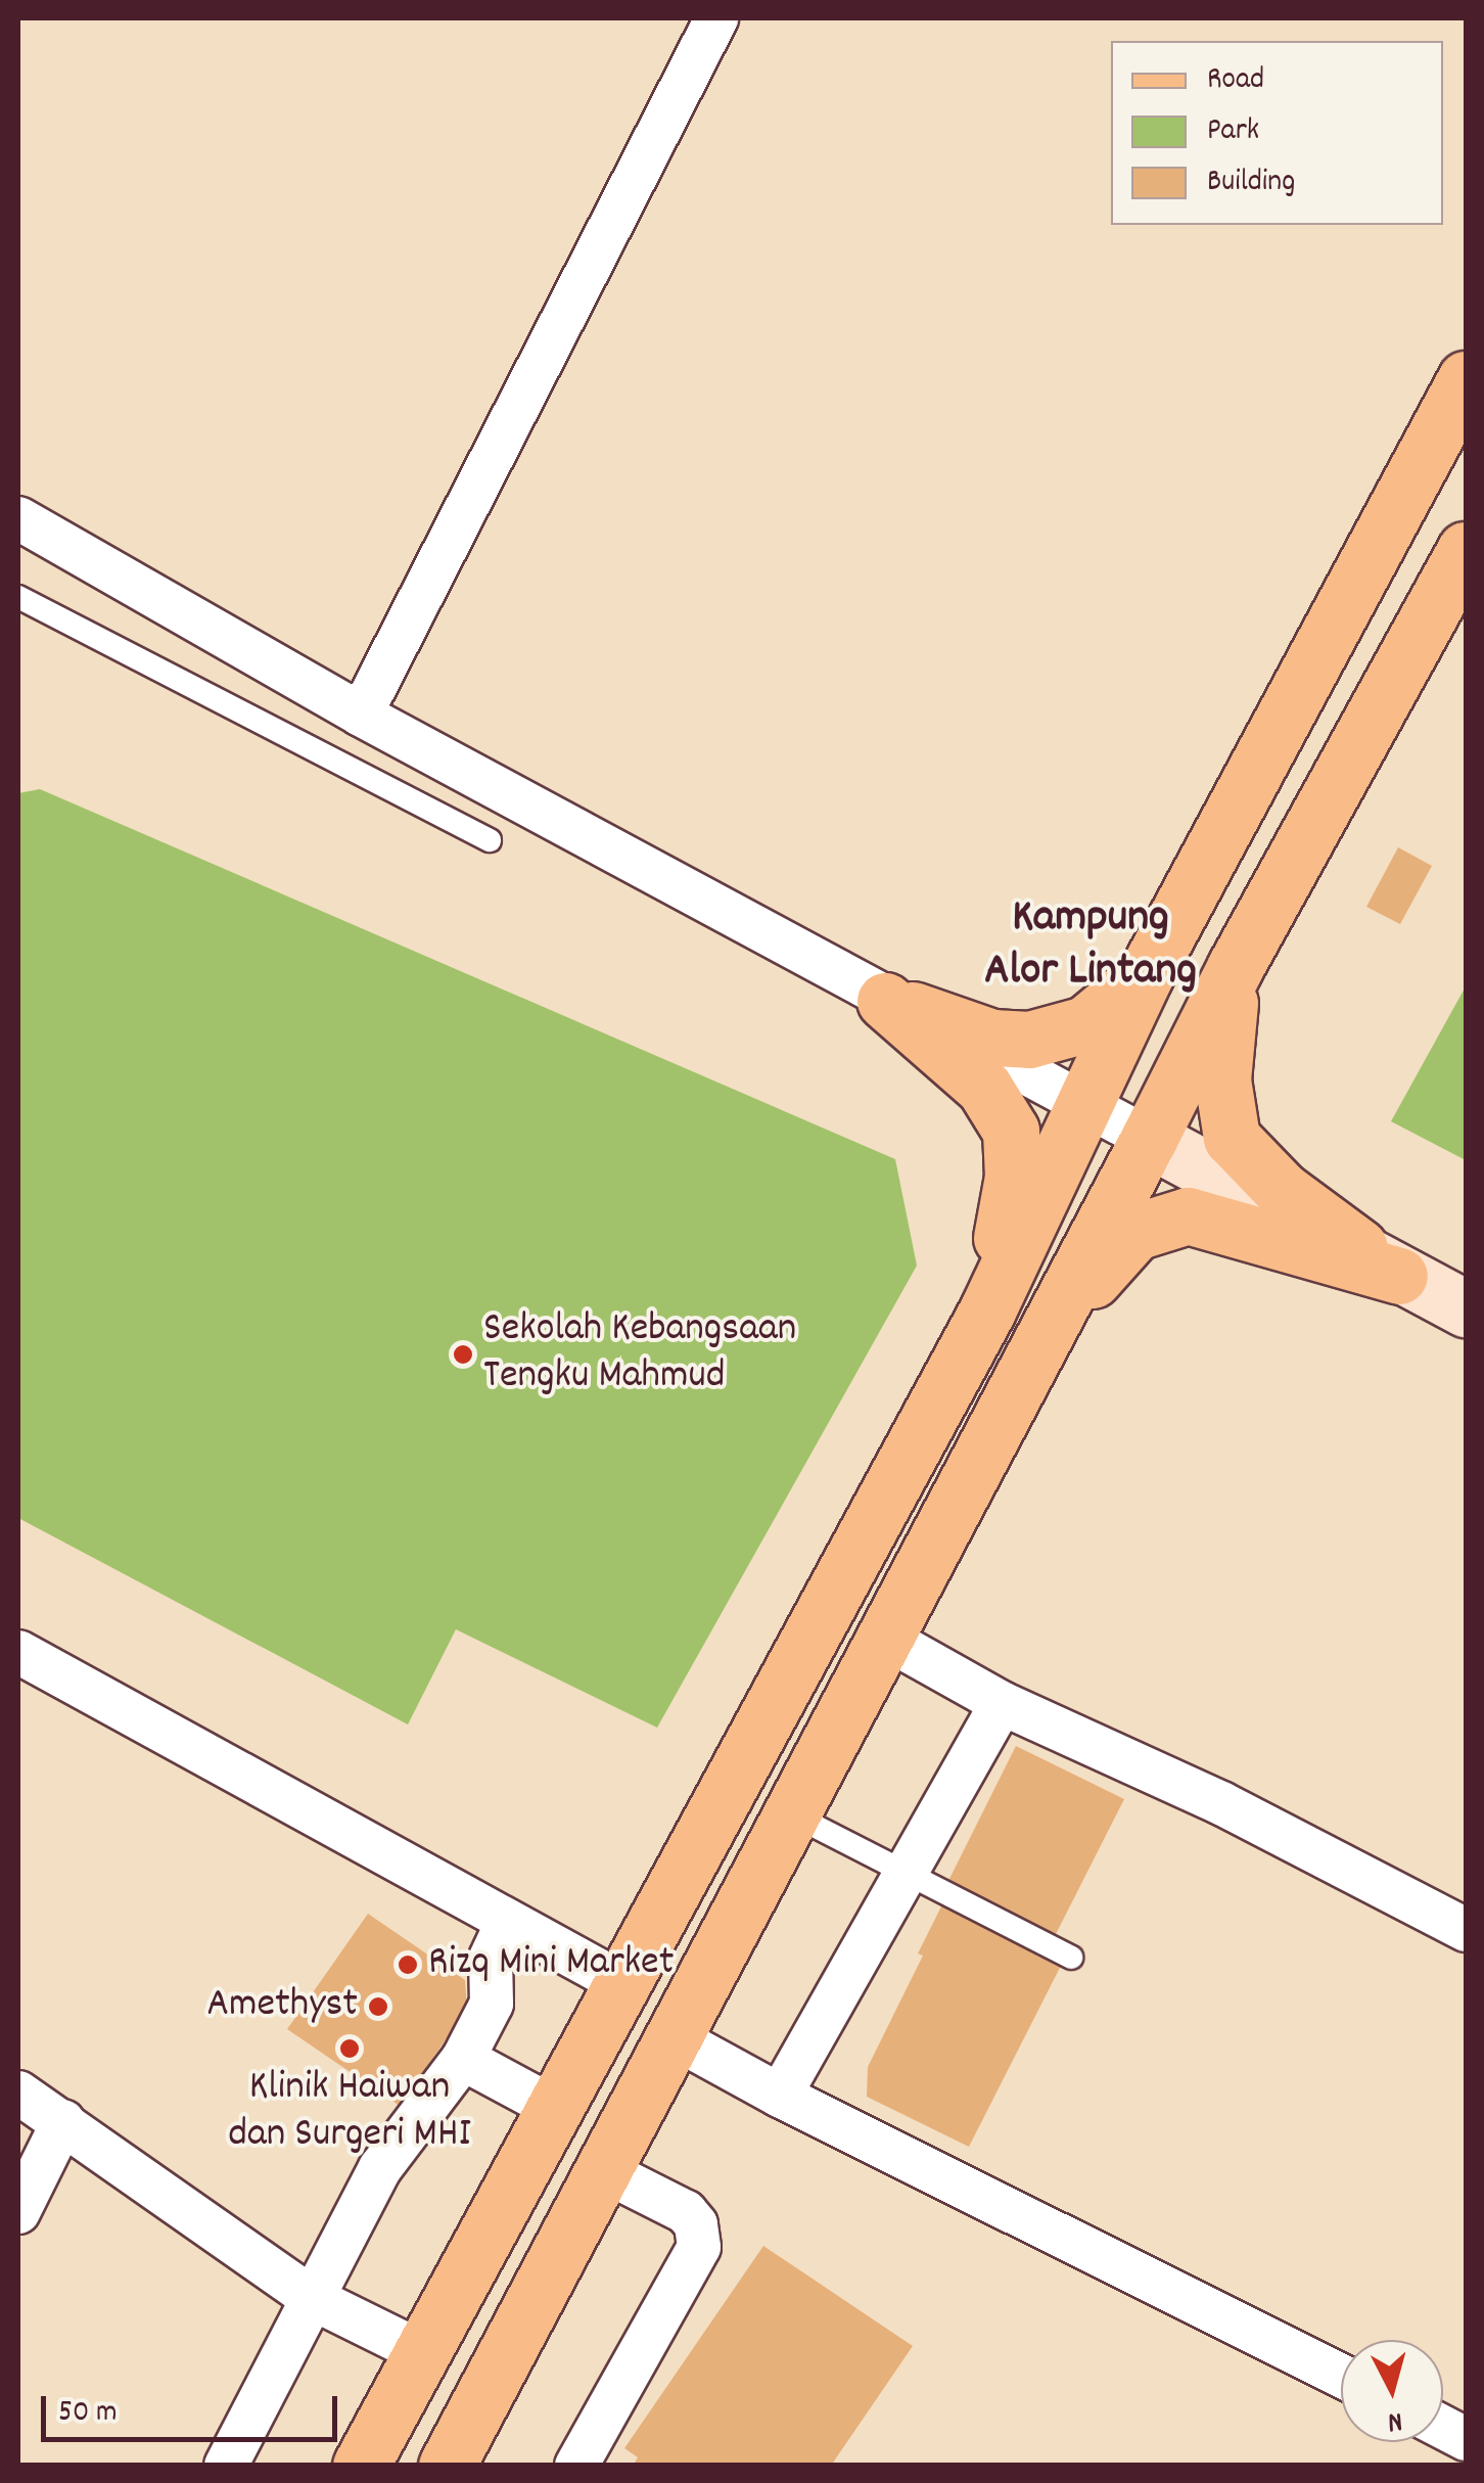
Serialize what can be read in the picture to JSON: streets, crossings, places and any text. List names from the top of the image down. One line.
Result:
{"districts":["Kampung Alor Lintang"],"places":["Sekolah Kebangsaan Tengku Mahmud","Rizq Mini Market","Amethyst","Klinik Haiwan dan Surgeri MHI"],"legend":["Road","Park","Building"],"scale_bar":"50 m","north":"bottom"}
